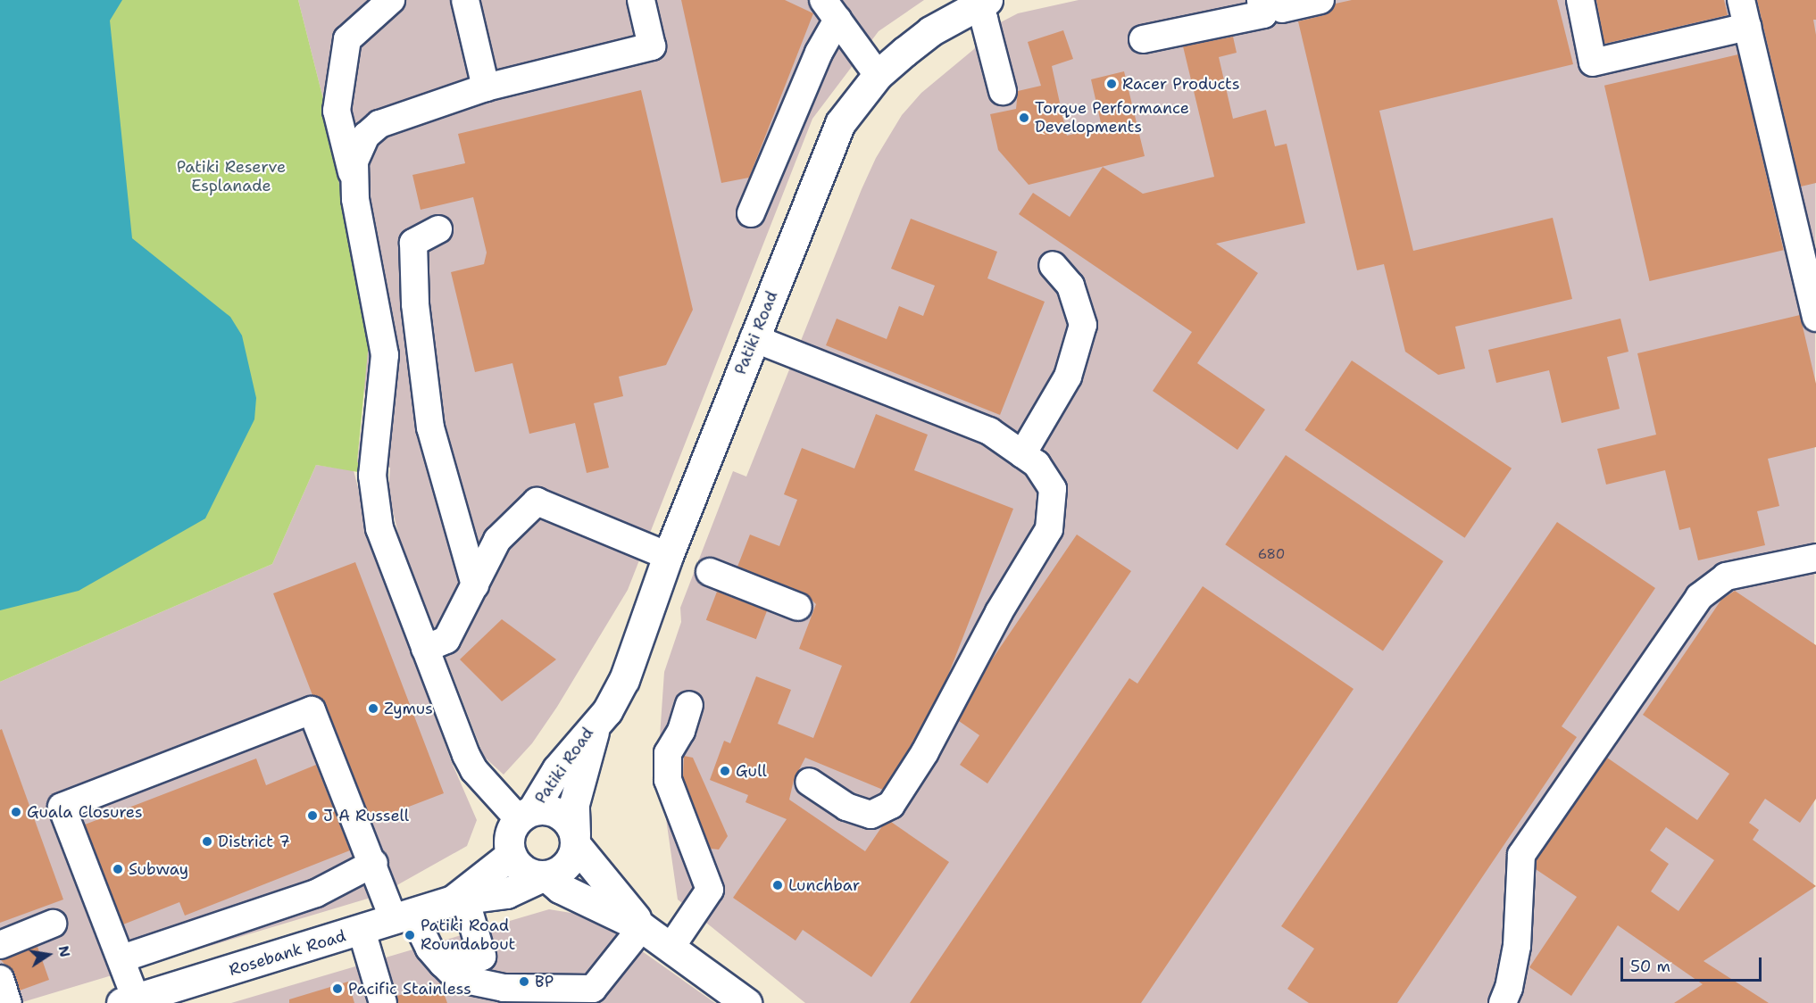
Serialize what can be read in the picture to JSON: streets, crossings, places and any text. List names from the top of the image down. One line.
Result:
{"streets":{"main road":["Patiki Road","Rosebank Road"]},"crossings":[["Patiki Road","Rosebank Road"]],"parks":["Patiki Reserve Esplanade"],"places":["Racer Products","Torque Performance Developments","Zymus","Gull","Guala Closures","J A Russell","District 7","Subway","Lunchbar","Patiki Road Roundabout","BP","Pacific Stainless"],"house_numbers":["680"],"scale_bar":"50 m","north":"right"}
